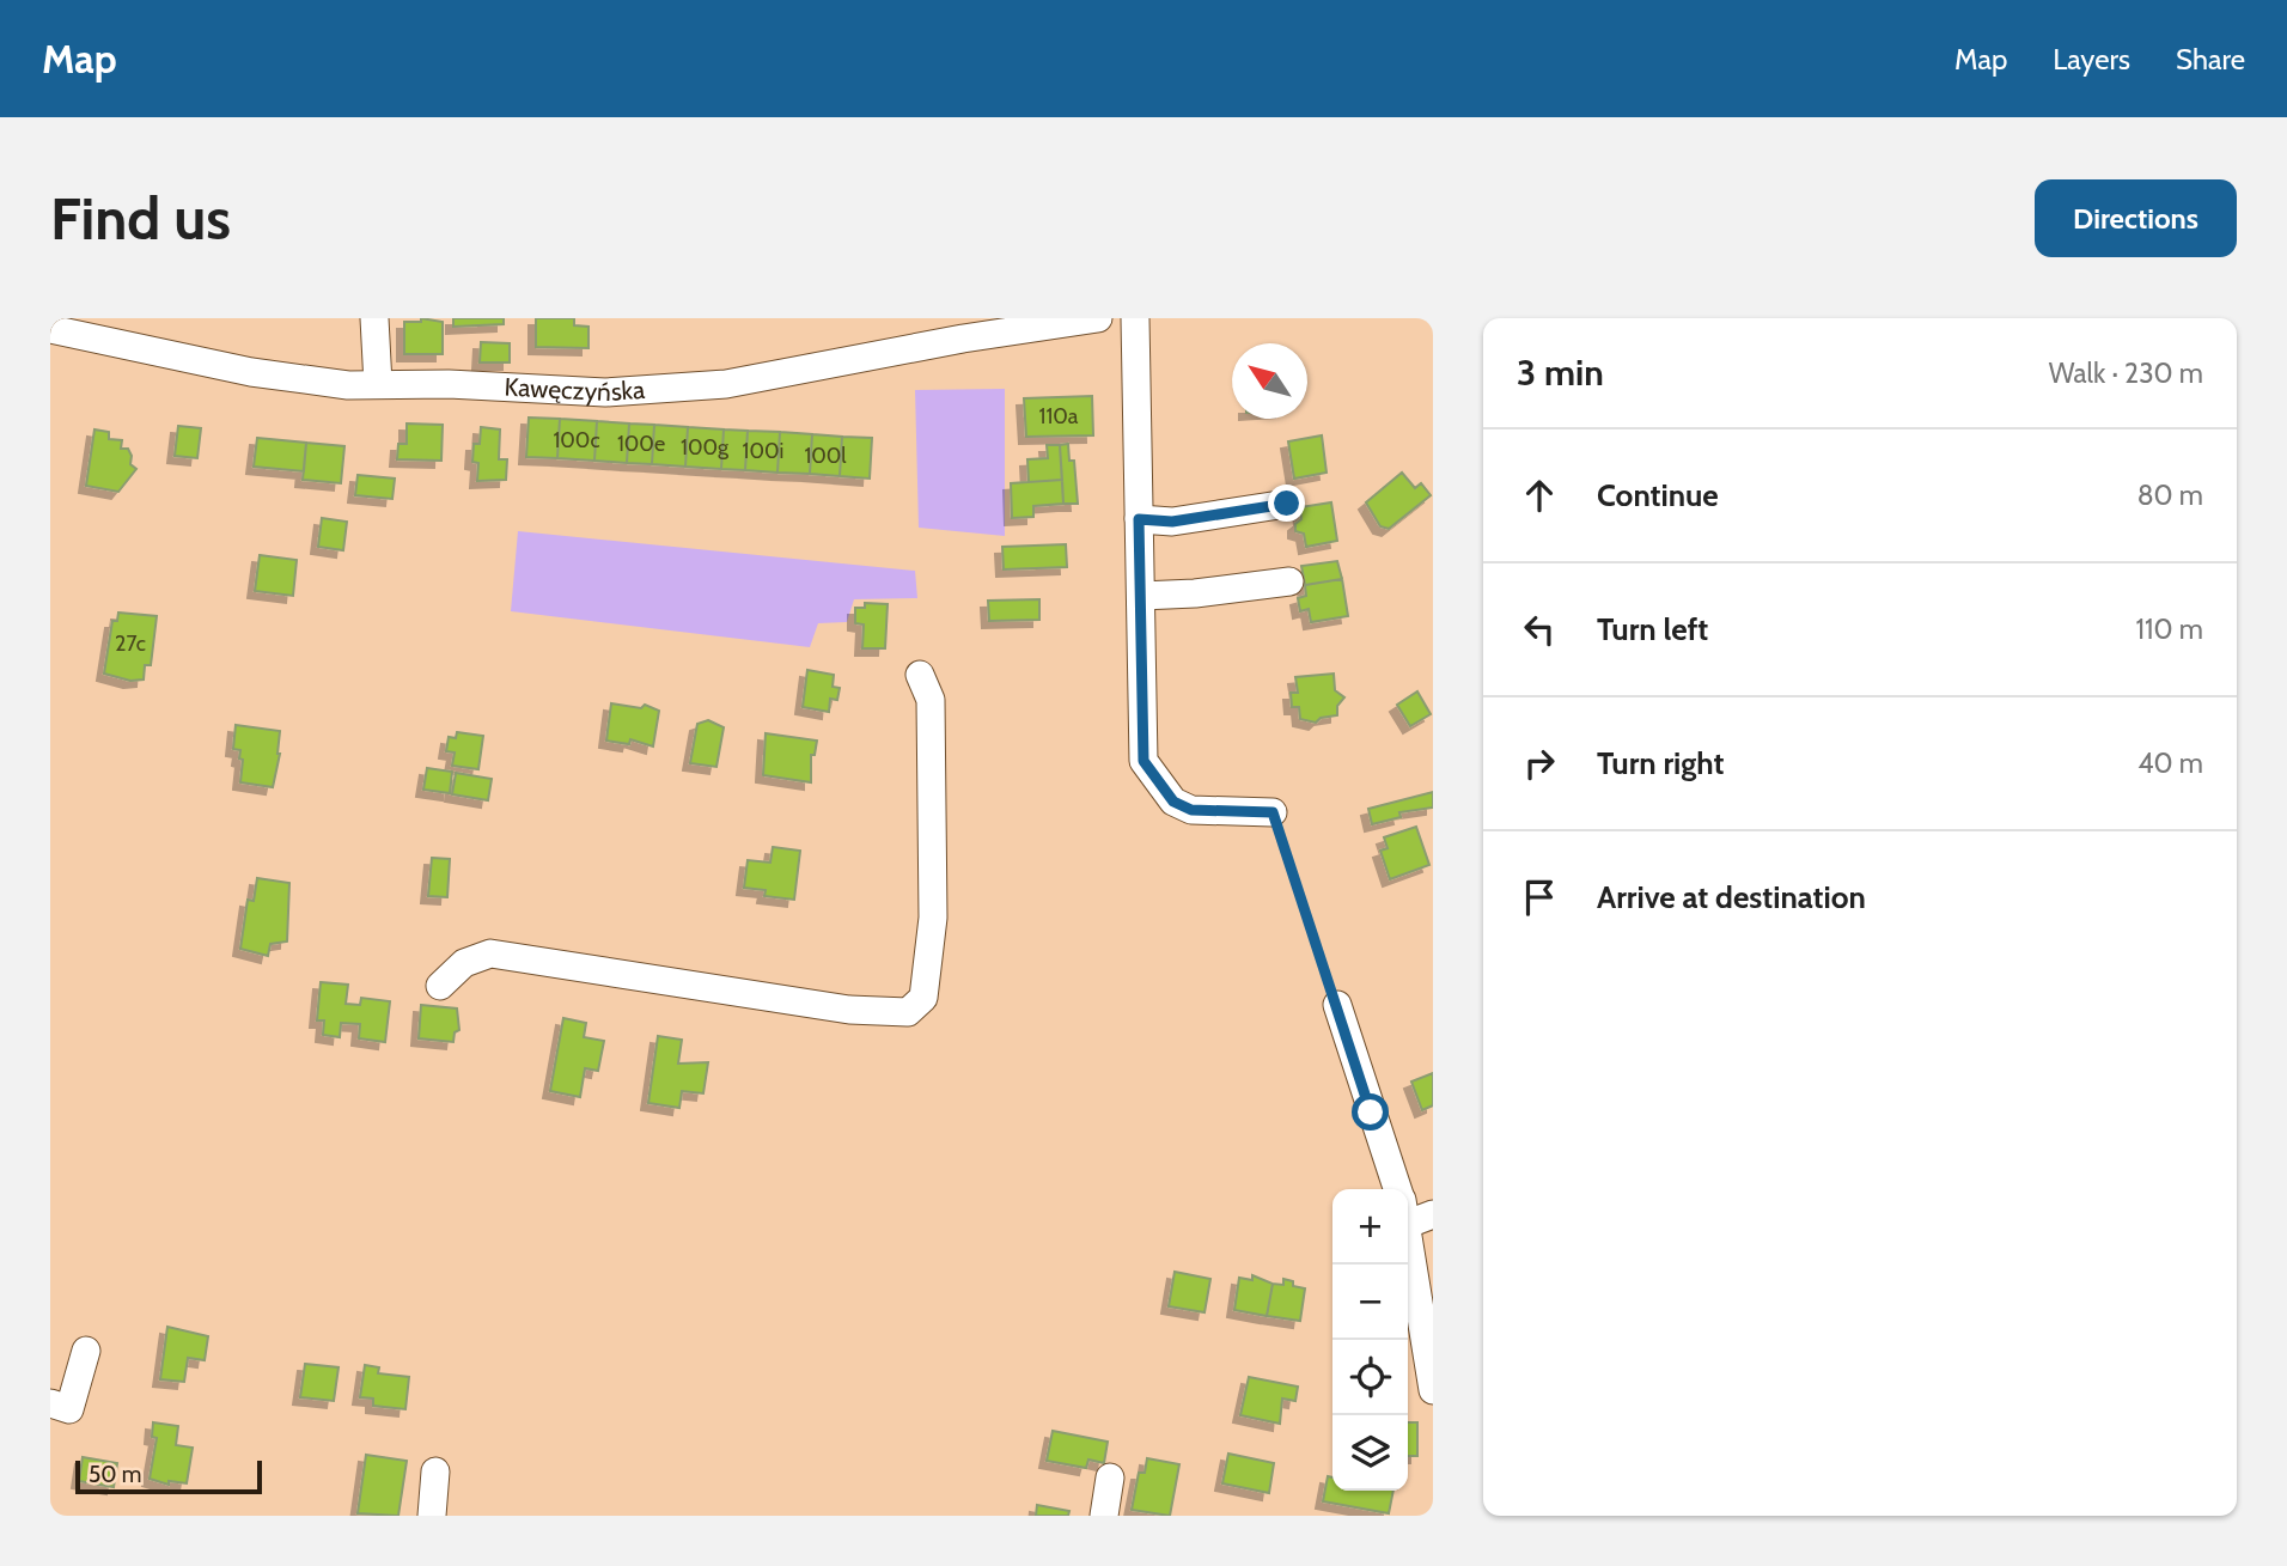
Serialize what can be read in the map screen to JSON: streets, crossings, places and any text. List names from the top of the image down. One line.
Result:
{"streets":{"street":["Kawęczyńska"]},"house_numbers":["110a","100c","100e","100g","100i","100l","27c"],"scale_bar":"50 m","north":"top left","page":{"header":"Map","nav":["Map","Layers","Share"],"buttons":"Directions","title":"Find us","heading":["3 min","Walk · 230 m"],"list":[["Continue","80 m"],["Turn left","110 m"],["Turn right","40 m"],"Arrive at destination"],"map_buttons":["+","−"],"scale":"50 m"}}
